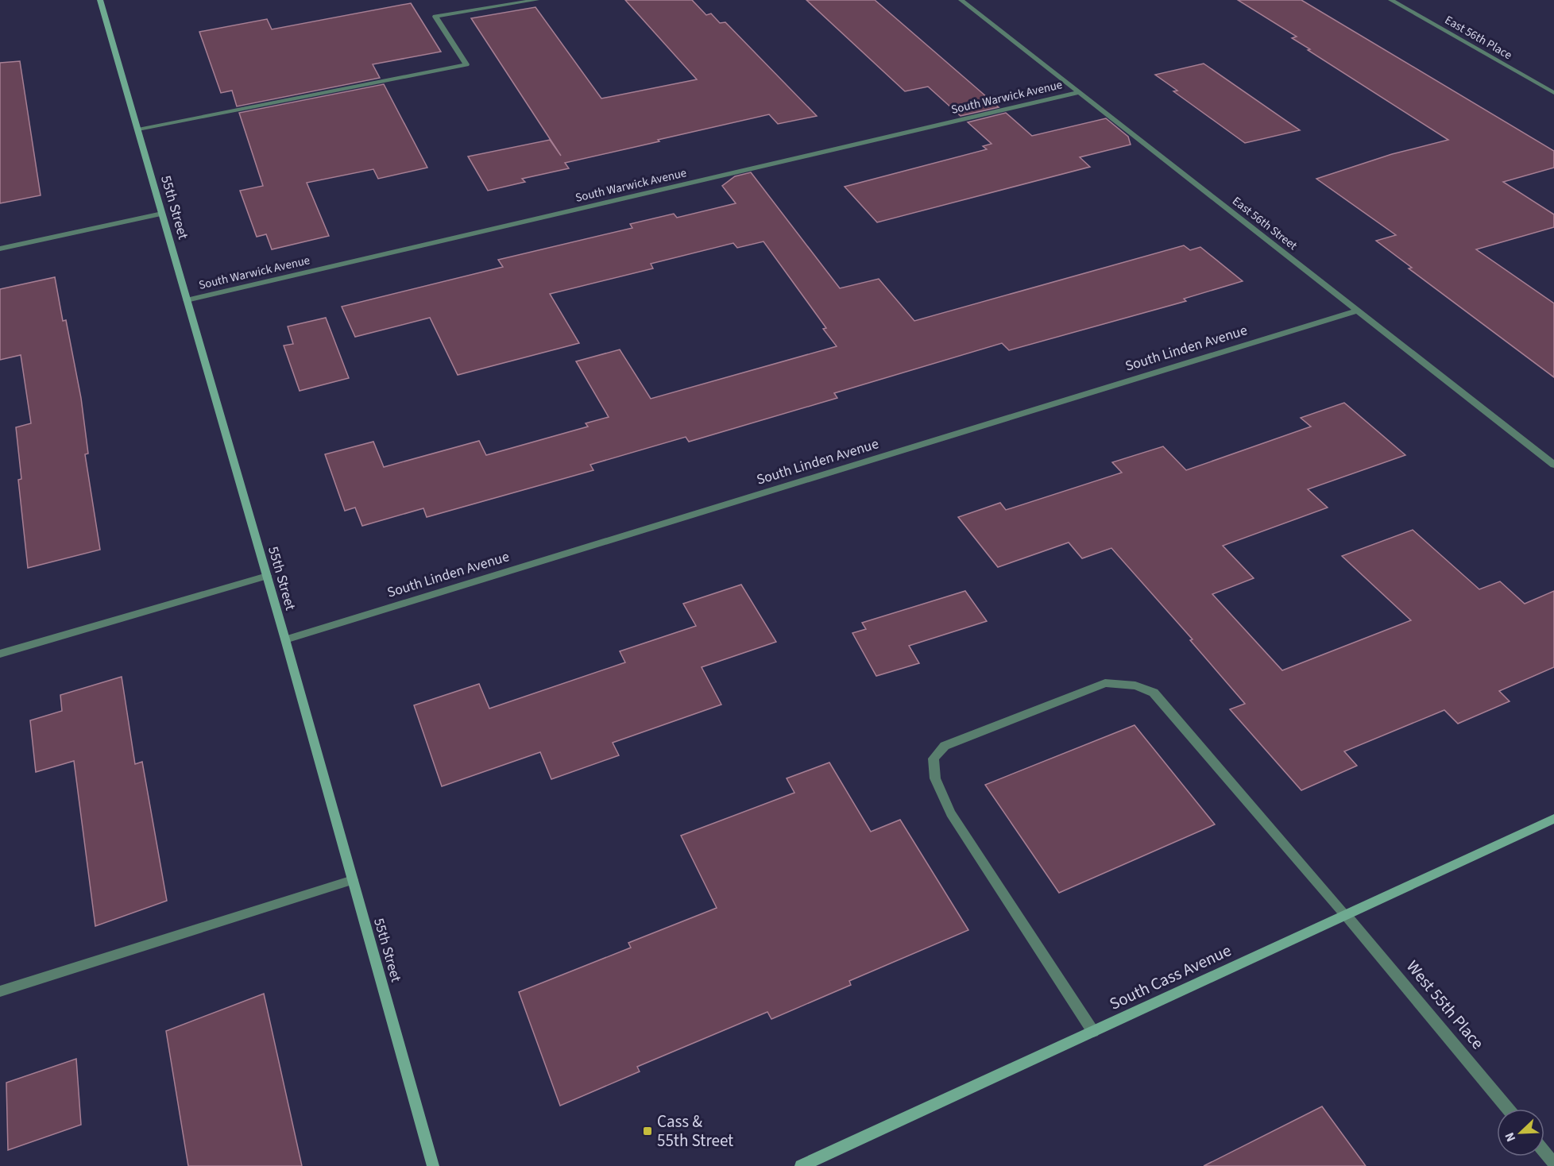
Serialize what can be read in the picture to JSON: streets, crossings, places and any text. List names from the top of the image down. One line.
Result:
{"streets":{"main road":["55th Street","South Cass Avenue"],"street":["East 56th Place","South Warwick Avenue","East 56th Street","South Linden Avenue","West 55th Place"]},"crossings":[["South Warwick Avenue","55th Street"],["South Warwick Avenue","East 56th Street"],["55th Street","South Linden Avenue"],["East 56th Street","South Linden Avenue"],["South Cass Avenue","West 55th Place"]],"places":{"transit":["Cass & 55th Street"]},"north":"bottom left"}
